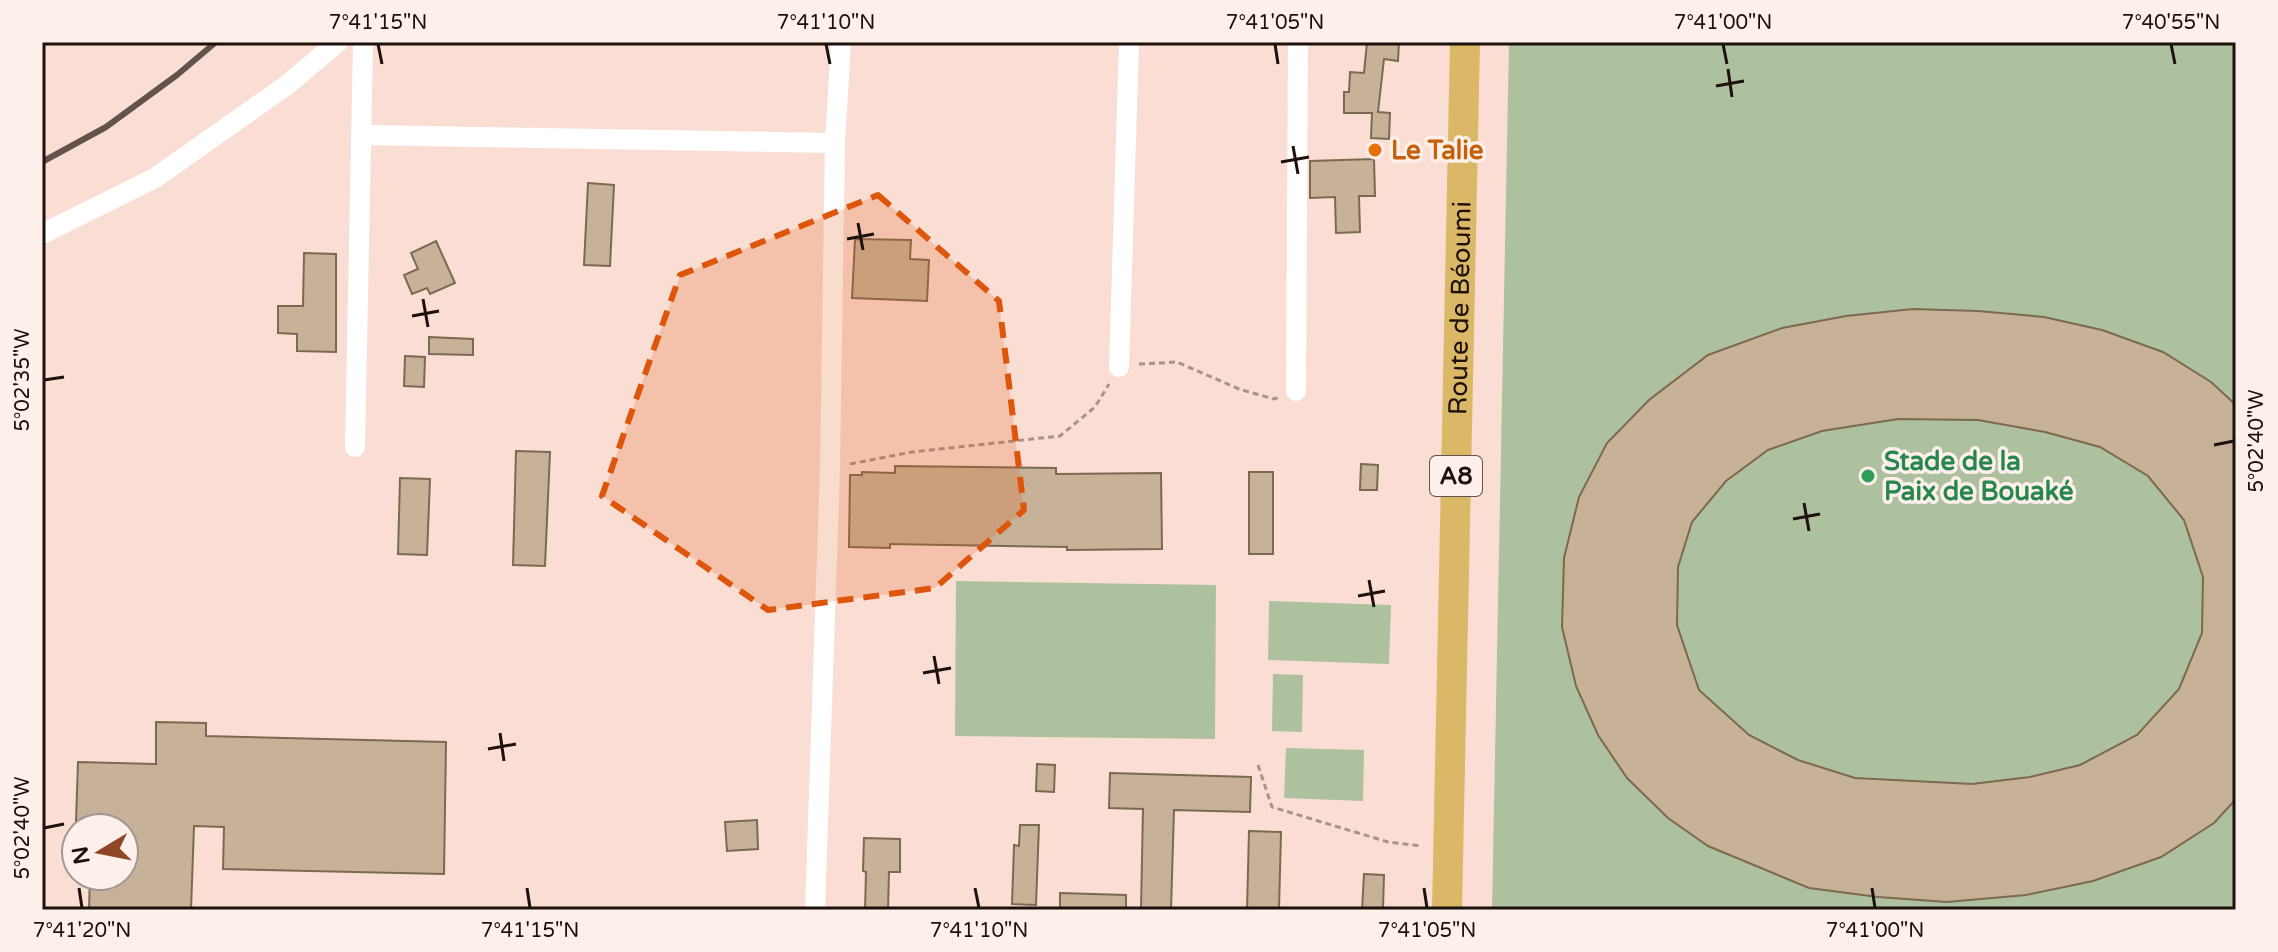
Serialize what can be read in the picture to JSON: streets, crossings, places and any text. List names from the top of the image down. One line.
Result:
{"streets":{"main road":["Route de Béoumi","A8"]},"places":["Le Talie","Stade de la Paix de Bouaké"],"north":"left","coordinates":["7°41'15\"N","7°41'10\"N","7°41'05\"N","7°41'00\"N","7°40'55\"N","5°02'35\"W","5°02'40\"W","7°41'20\"N"]}
